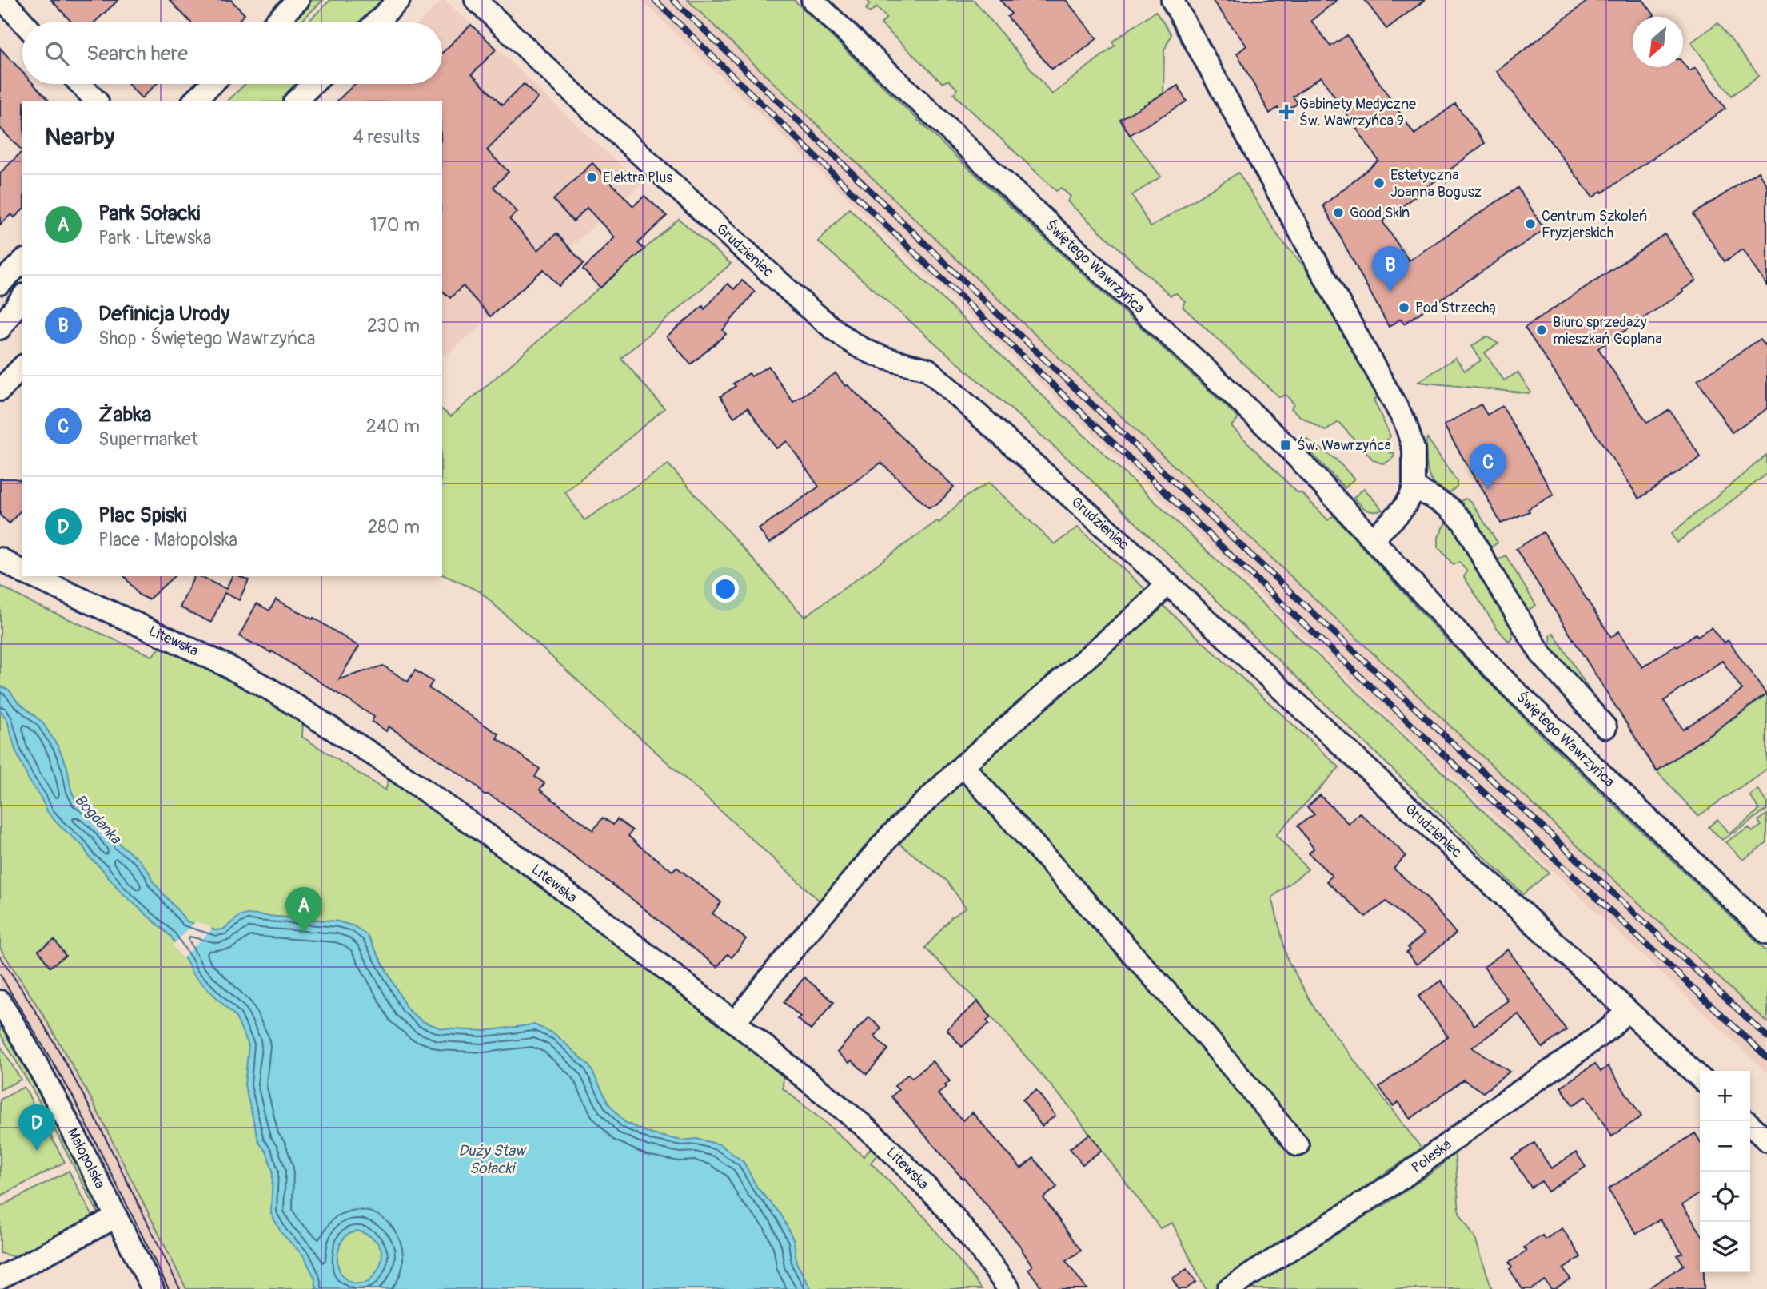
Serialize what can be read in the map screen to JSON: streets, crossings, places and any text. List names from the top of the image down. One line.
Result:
{"streets":{"street":["Grudzieniec","Świętego Wawrzyńca","Litewska","Poleska","Małopolska"]},"crossings":[["Grudzieniec","Poleska"]],"water":["Bogdanka","Duży Staw Sołacki"],"places":{"health":["Gabinety Medyczne Św. Wawrzyńca 9"],"other":["Elektra Plus","Estetyczna Joanna Bogusz","Good Skin","Centrum Szkoleń Fryzjerskich","Pod Strzechą","Biuro sprzedaży mieszkań Goplana"],"transit":["Św. Wawrzyńca"]},"north":"bottom left","page":{"search":"Search here","heading":["Nearby","4 results"],"list":[{"mark":"A","name":"Park Sołacki","note":"Park · Litewska","value":"170 m"},{"mark":"B","name":"Definicja Urody","note":"Shop · Świętego Wawrzyńca","value":"230 m"},{"mark":"C","name":"Żabka","note":"Supermarket","value":"240 m"},{"mark":"D","name":"Plac Spiski","note":"Place · Małopolska","value":"280 m"}],"pins":["B","C","A","D"],"map_buttons":["+","−"]}}
